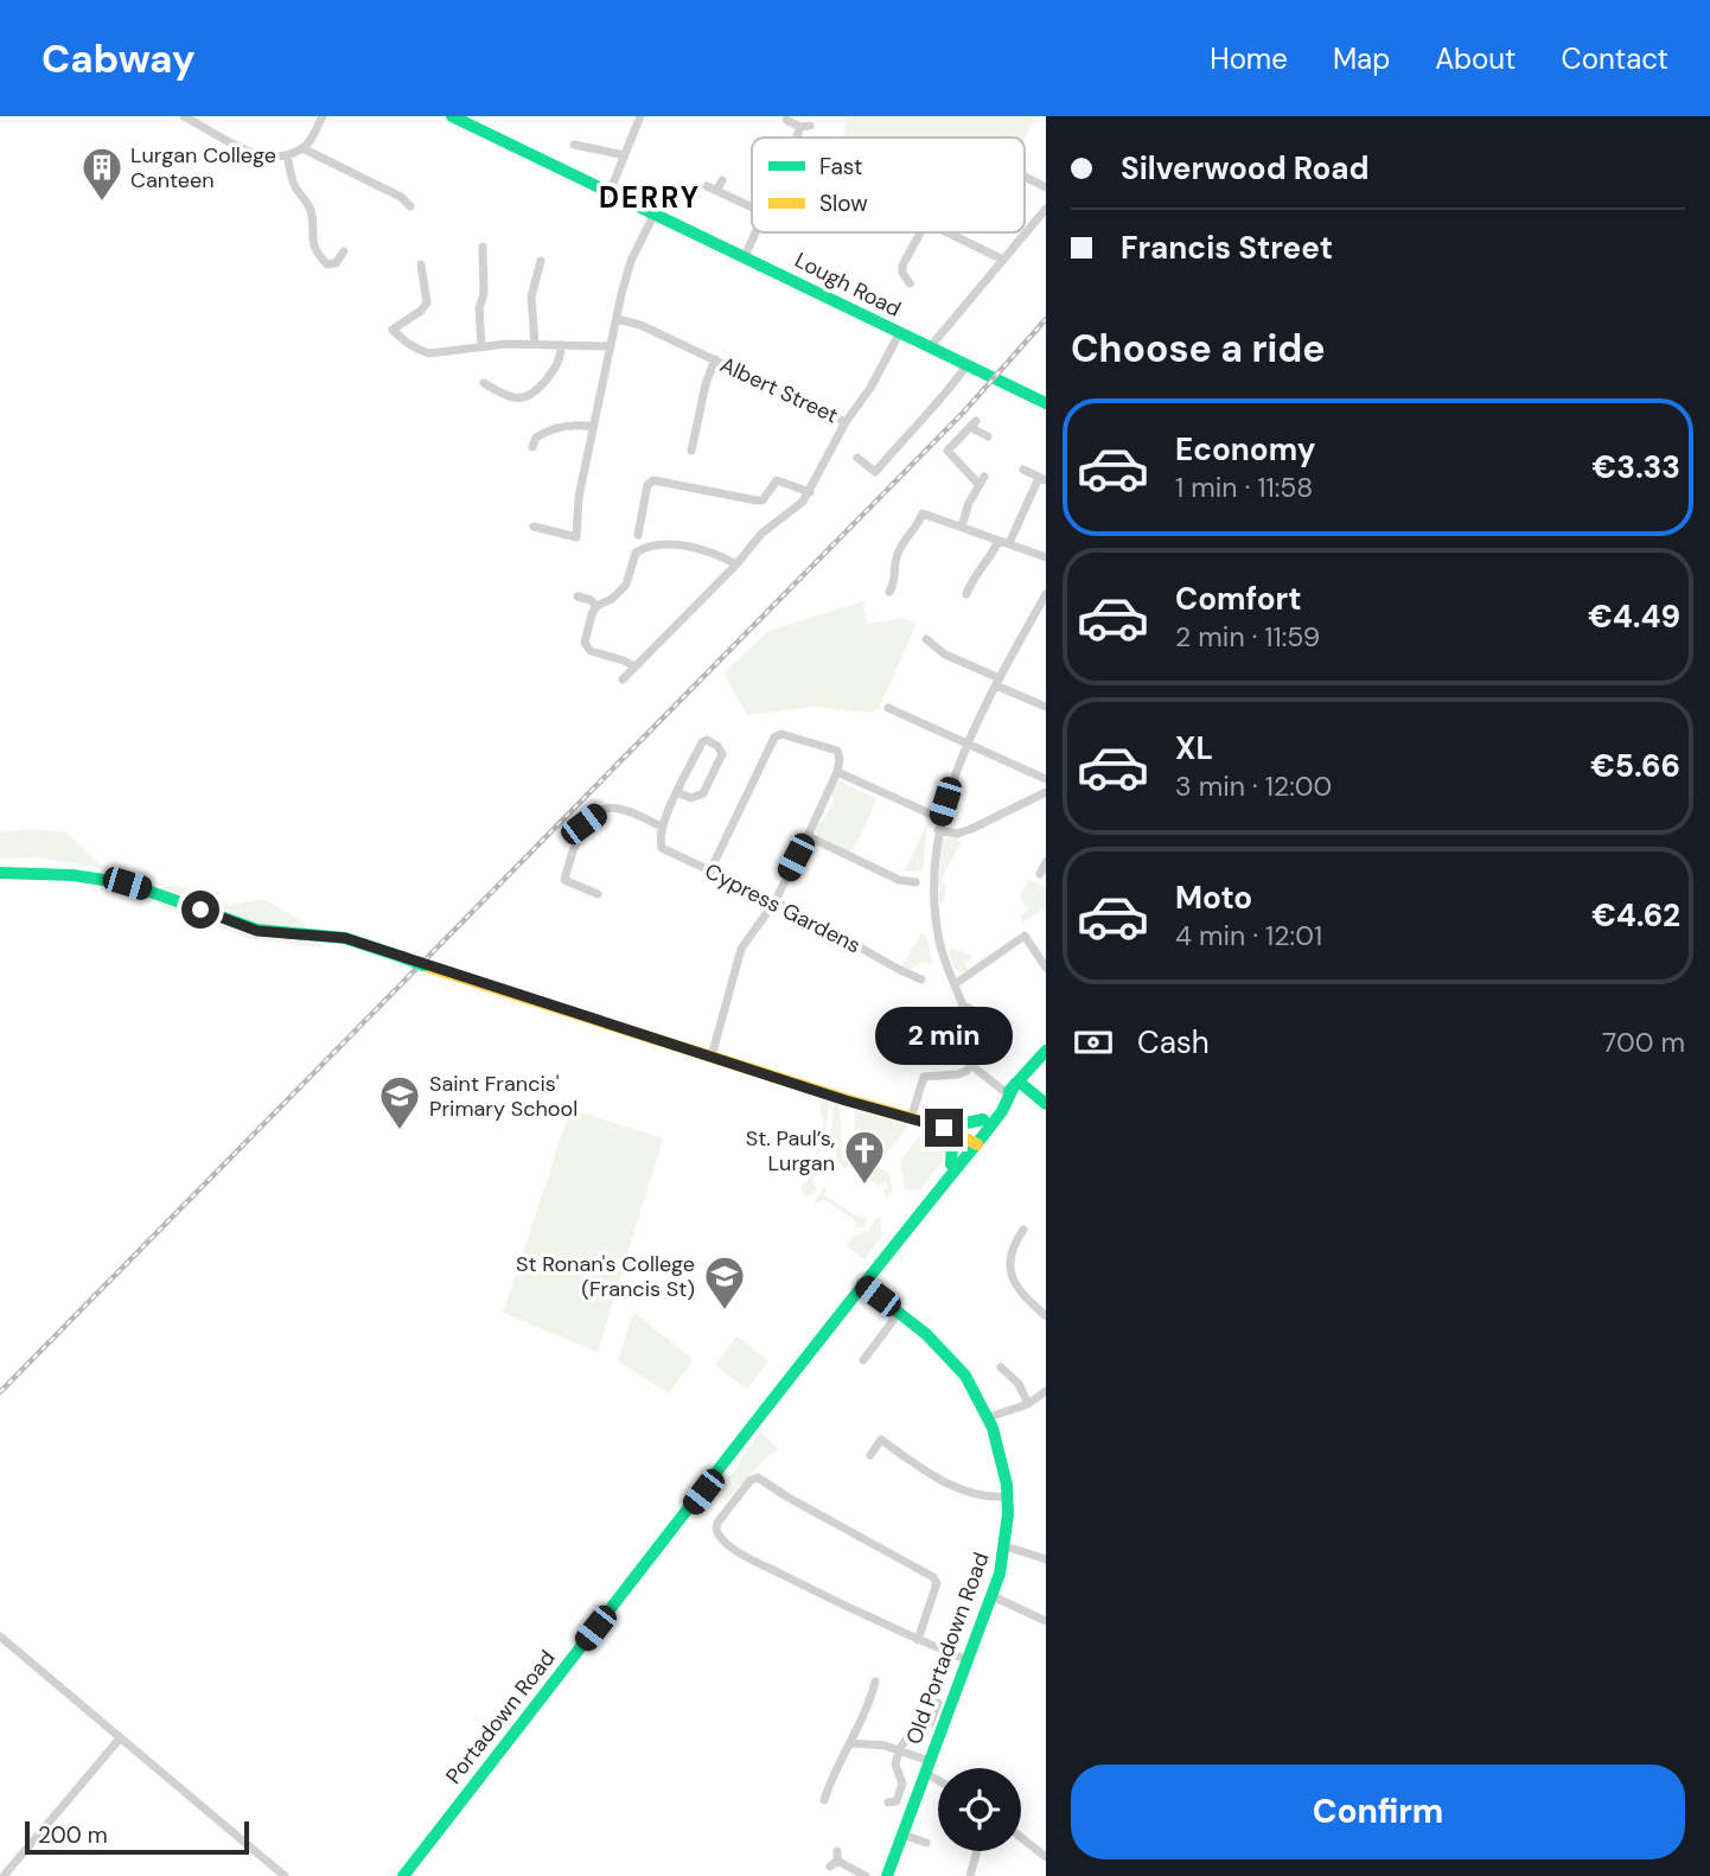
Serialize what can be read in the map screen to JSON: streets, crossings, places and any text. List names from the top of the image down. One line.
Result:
{"streets":{"main road":["Lough Road","Old Portadown Road","Portadown Road"],"street":["Albert Street","Cypress Gardens"]},"crossings":[["Lough Road","Albert Street"],["Old Portadown Road","Portadown Road"]],"districts":["DERRY"],"places":{"building":["Lurgan College Canteen"],"school or university":["Saint Francis' Primary School","St Ronan's College (Francis St)"],"church":["St. Paul’s, Lurgan"]},"legend":["Fast","Slow"],"scale_bar":"200 m","page":{"header":"Cabway","nav":["Home","Map","About","Contact"],"banner":["Silverwood Road","Francis Street"],"heading":"Choose a ride","list":[{"name":"Economy","note":"1 min · 11:58","value":"€3.33"},{"name":"Comfort","note":"2 min · 11:59","value":"€4.49"},{"name":"XL","note":"3 min · 12:00","value":"€5.66"},{"name":"Moto","note":"4 min · 12:01","value":"€4.62"}],"pay":["Cash","700 m"],"bubble":"2 min","buttons":"Confirm","scale":"200 m"}}
